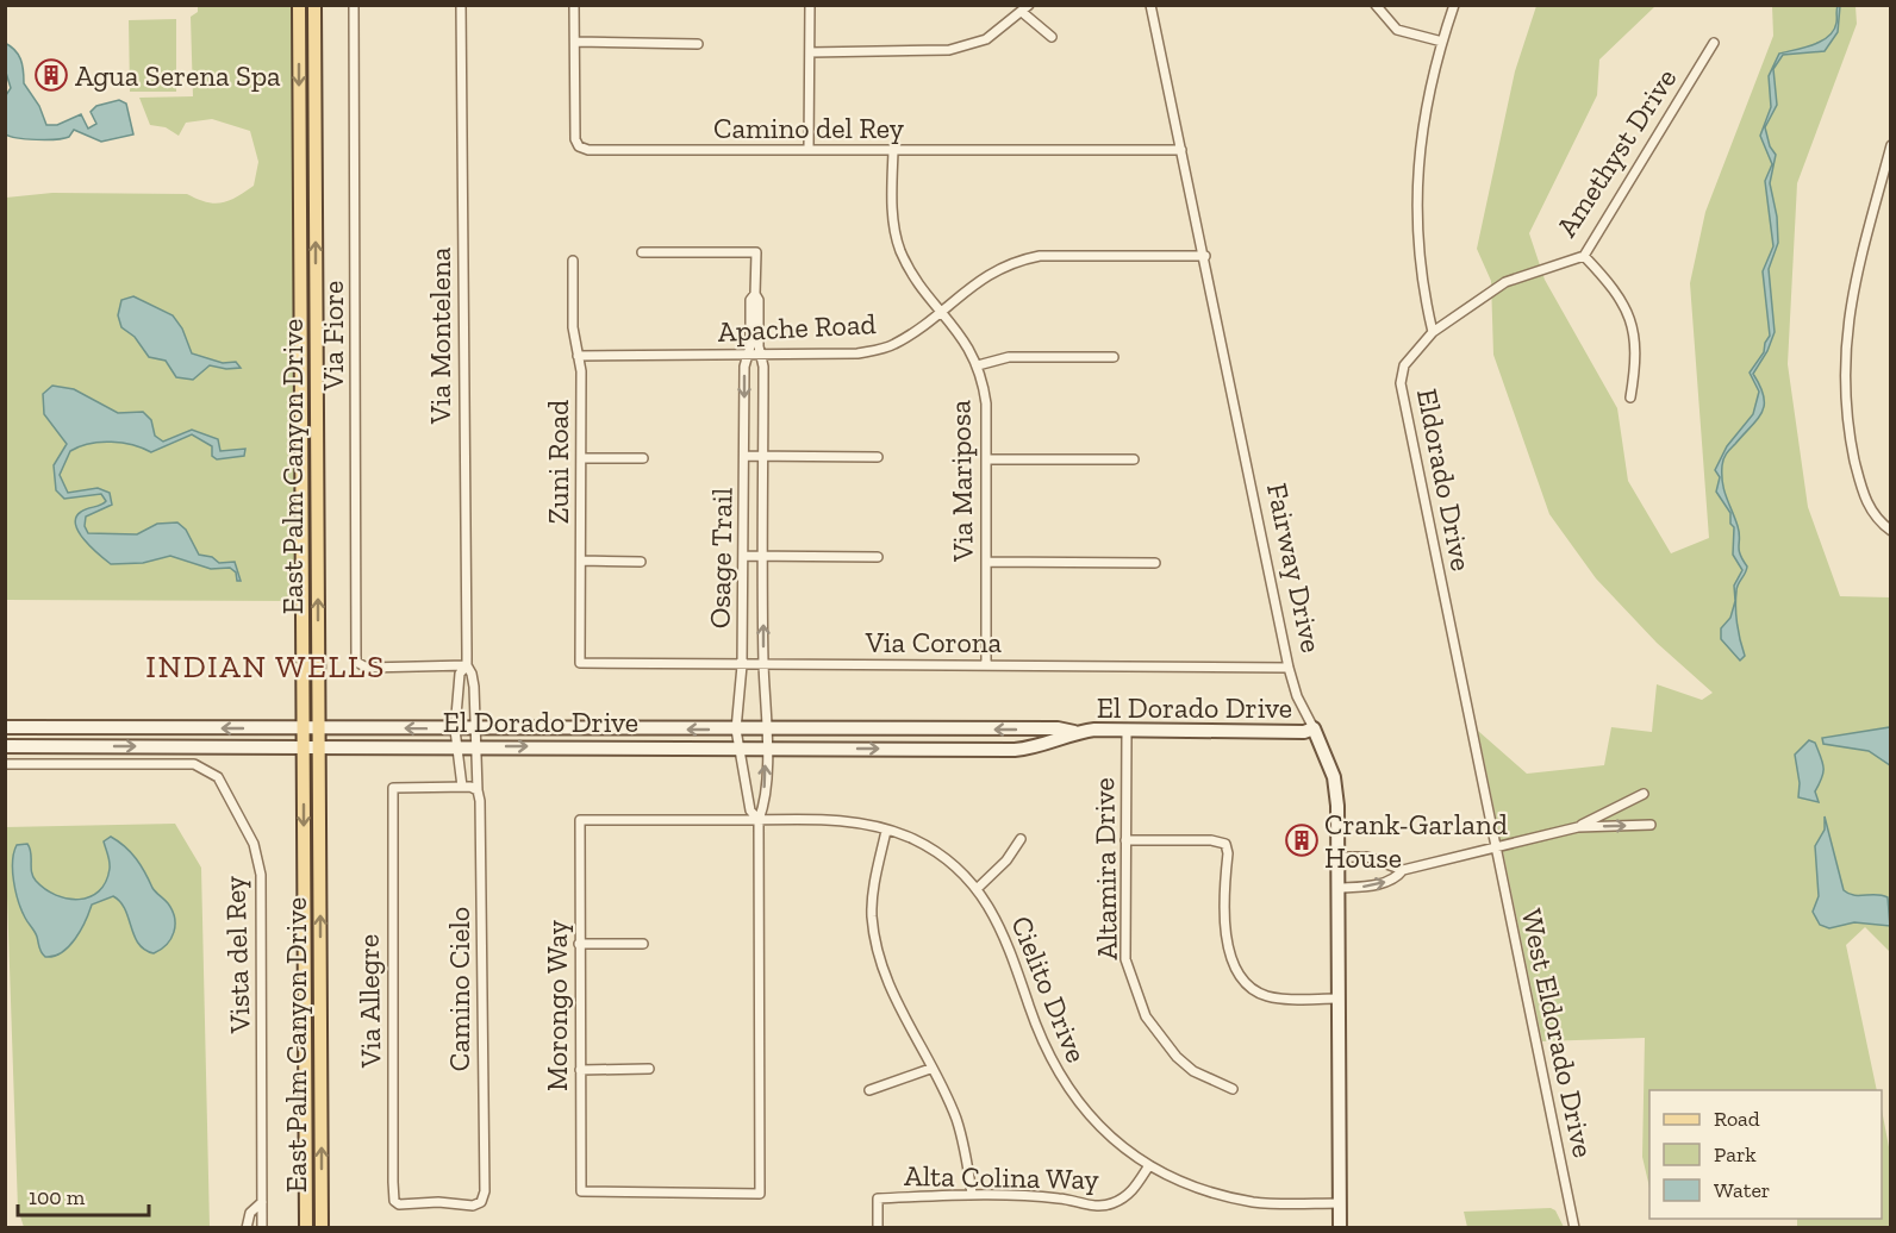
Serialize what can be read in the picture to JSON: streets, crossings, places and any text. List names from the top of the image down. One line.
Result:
{"streets":{"main road":["East Palm Canyon Drive"],"street":["Camino del Rey","Amethyst Drive","Apache Road","Via Fiore","Via Montelena","Zuni Road","Eldorado Drive","Via Mariposa","Osage Trail","Fairway Drive","Via Corona","El Dorado Drive","Altamira Drive","Vista del Rey","Camino Cielo","Cielito Drive","Via Allegre","Morongo Way","West Eldorado Drive","Alta Colina Way"]},"crossings":[["Camino del Rey","Via Mariposa"],["Camino del Rey","Fairway Drive"],["Amethyst Drive","Eldorado Drive"],["Apache Road","Zuni Road"],["Apache Road","Via Mariposa"],["Apache Road","Osage Trail"],["Apache Road","Fairway Drive"],["Via Fiore","Via Montelena"],["Via Montelena","El Dorado Drive"],["Via Montelena","Camino Cielo"],["Via Montelena","Via Allegre"],["Zuni Road","Via Corona"],["East Palm Canyon Drive","El Dorado Drive"],["Eldorado Drive","West Eldorado Drive"],["Via Mariposa","Via Corona"],["Osage Trail","Via Corona"],["Osage Trail","El Dorado Drive"],["Osage Trail","Cielito Drive"],["Osage Trail","Morongo Way"],["Fairway Drive","Via Corona"],["Fairway Drive","El Dorado Drive"],["Fairway Drive","Cielito Drive"],["El Dorado Drive","Altamira Drive"],["Camino Cielo","Via Allegre"],["Cielito Drive","Morongo Way"],["Cielito Drive","Alta Colina Way"]],"districts":["INDIAN WELLS"],"places":{"building":["Agua Serena Spa","Crank-Garland House"]},"legend":["Road","Park","Water"],"scale_bar":"100 m"}
